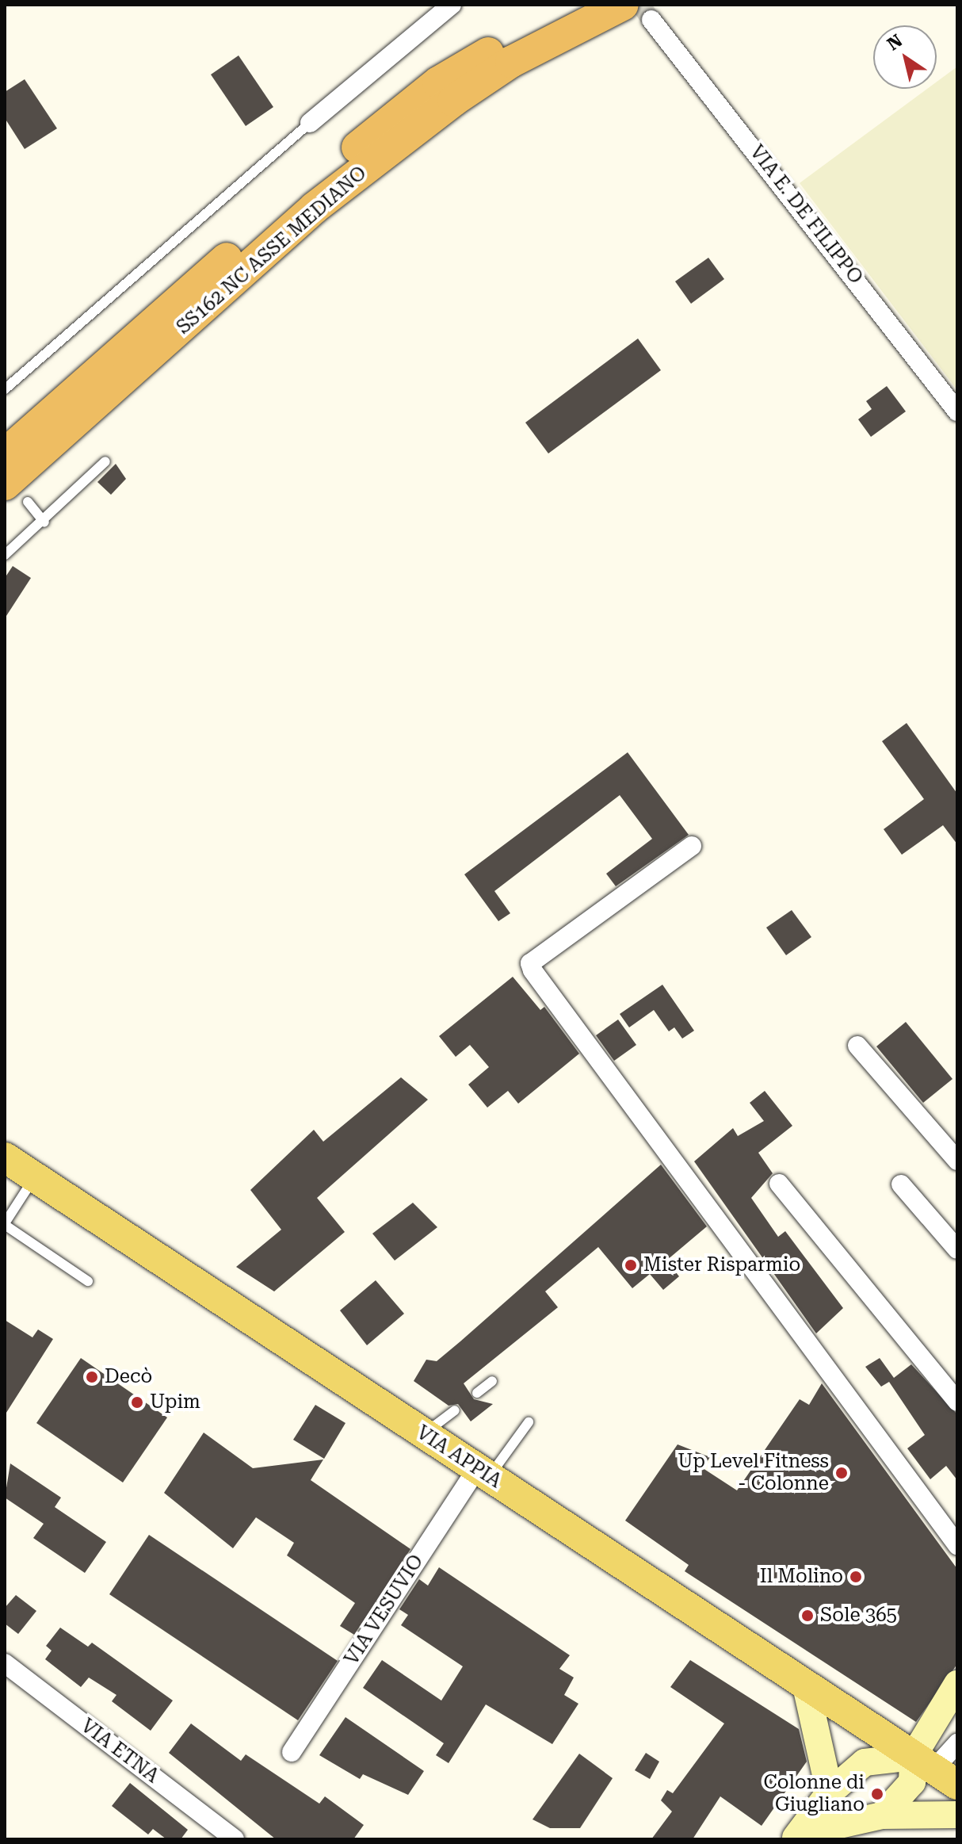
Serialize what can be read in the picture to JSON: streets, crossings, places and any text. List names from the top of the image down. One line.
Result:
{"streets":{"highway":["SS162 NC ASSE MEDIANO"],"main road":["VIA APPIA"],"street":["VIA E. DE FILIPPO","VIA VESUVIO","VIA ETNA"]},"crossings":[["VIA APPIA","VIA VESUVIO"]],"places":["Mister Risparmio","Decò","Upim","Up Level Fitness - Colonne","Il Molino","Sole 365","Colonne di Giugliano"],"north":"top left"}
